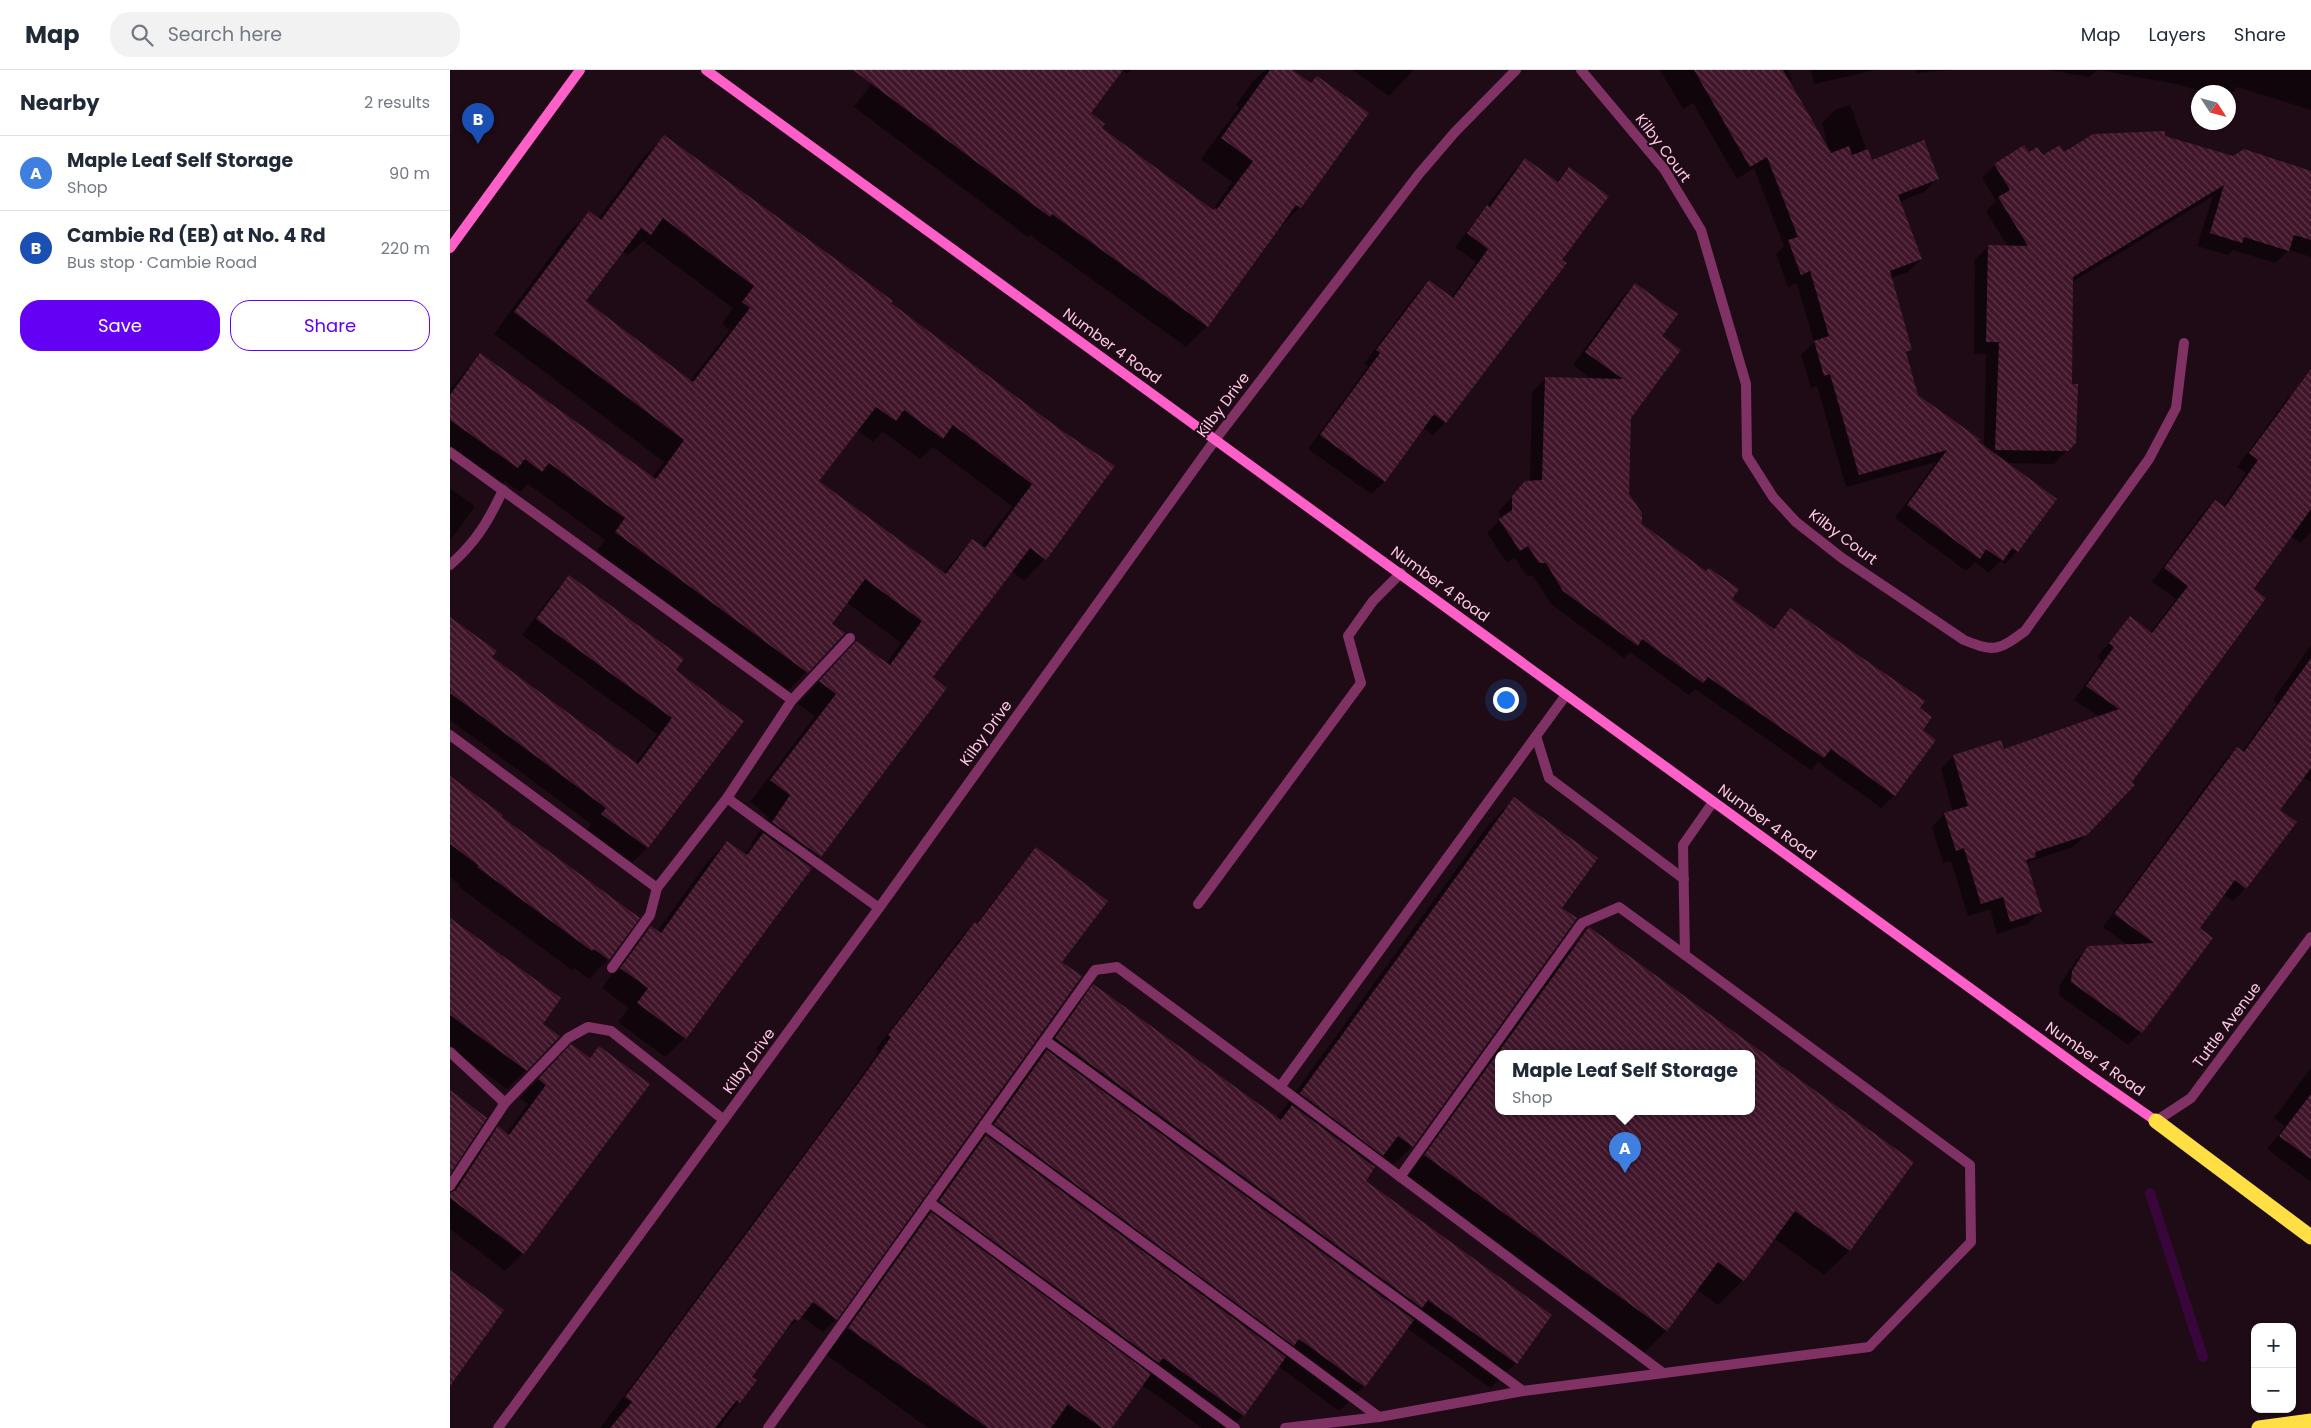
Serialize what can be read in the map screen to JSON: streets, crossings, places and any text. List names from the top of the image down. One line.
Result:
{"streets":{"main road":["Number 4 Road"],"street":["Kilby Court","Kilby Drive","Tuttle Avenue"]},"crossings":[["Number 4 Road","Kilby Drive"],["Number 4 Road","Tuttle Avenue"]],"north":"bottom right","page":{"header":"Map","search":"Search here","nav":["Map","Layers","Share"],"heading":["Nearby","2 results"],"pins":["B","A"],"list":[{"mark":"A","name":"Maple Leaf Self Storage","note":"Shop","value":"90 m"},{"mark":"B","name":"Cambie Rd (EB) at No. 4 Rd","note":"Bus stop · Cambie Road","value":"220 m"}],"buttons":["Save","Share"],"popup":["Maple Leaf Self Storage","Shop"],"map_buttons":["+","−"]}}
